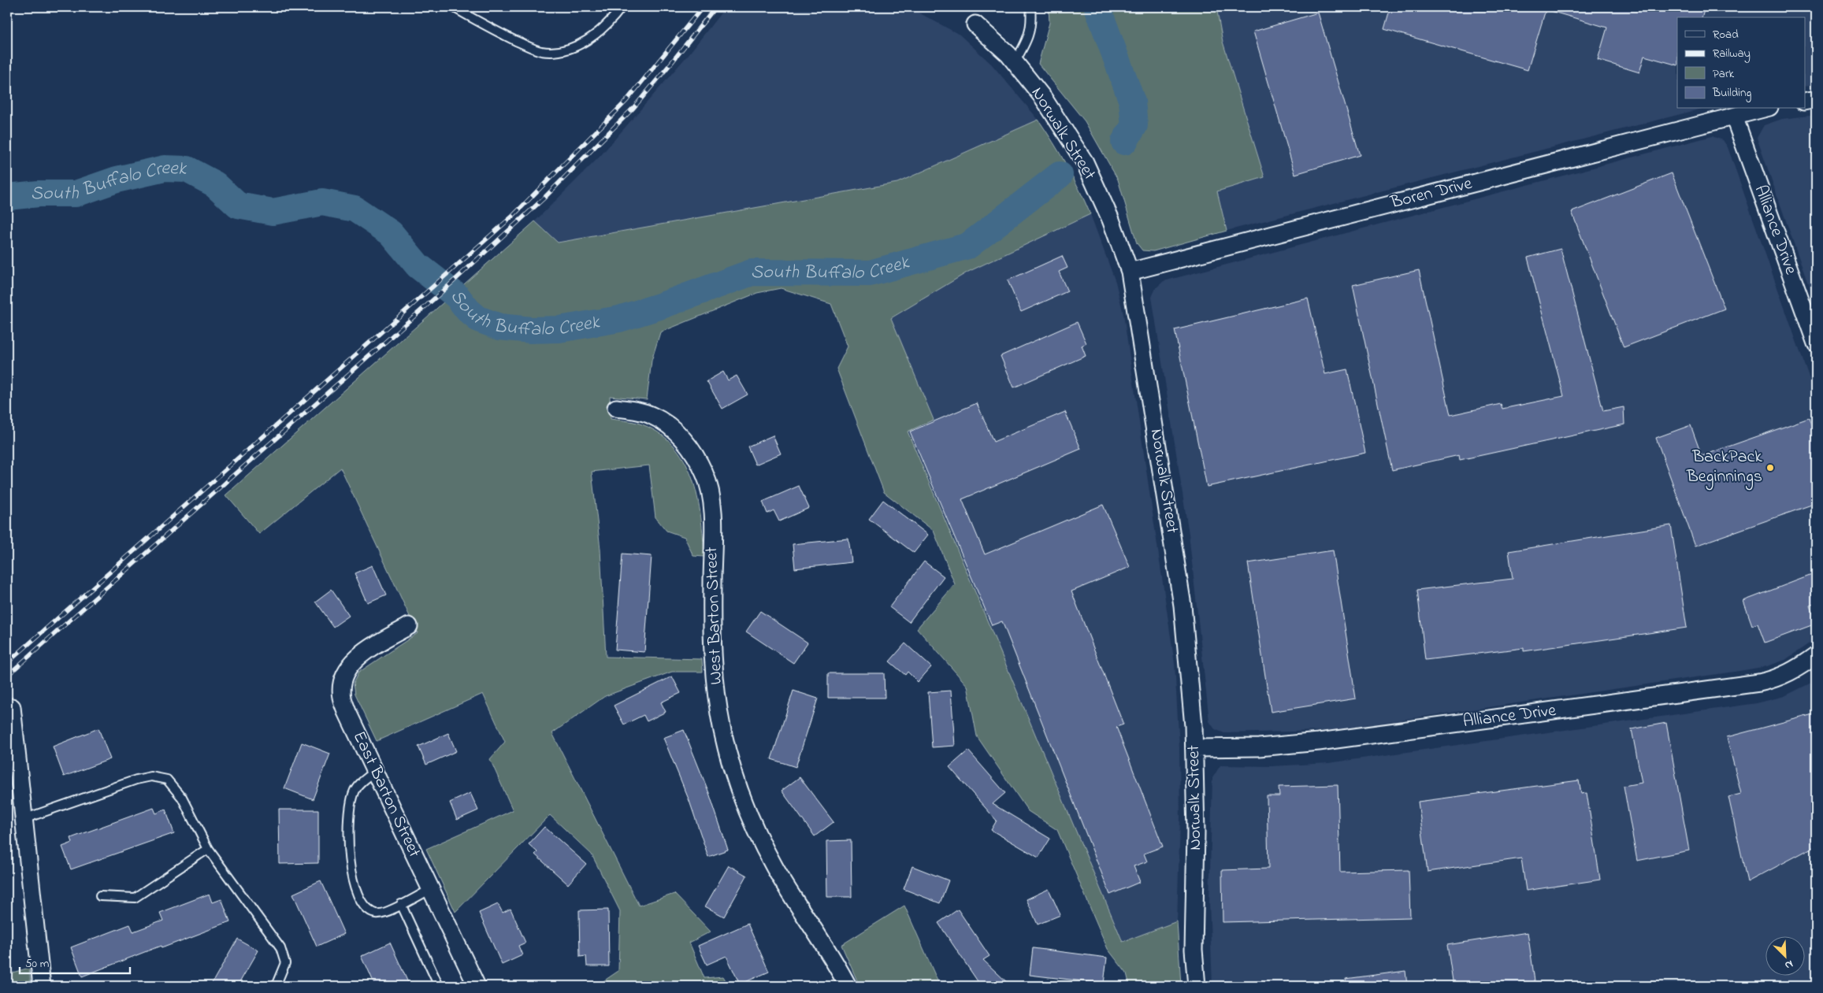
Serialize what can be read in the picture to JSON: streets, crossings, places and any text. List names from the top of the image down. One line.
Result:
{"streets":{"street":["Norwalk Street","Boren Drive","Alliance Drive","West Barton Street","East Barton Street"]},"crossings":[["Norwalk Street","Boren Drive"],["Norwalk Street","Alliance Drive"],["Boren Drive","Alliance Drive"]],"water":["South Buffalo Creek"],"places":["BackPack Beginnings"],"legend":["Road","Railway","Park","Building"],"scale_bar":"50 m","north":"bottom right"}
